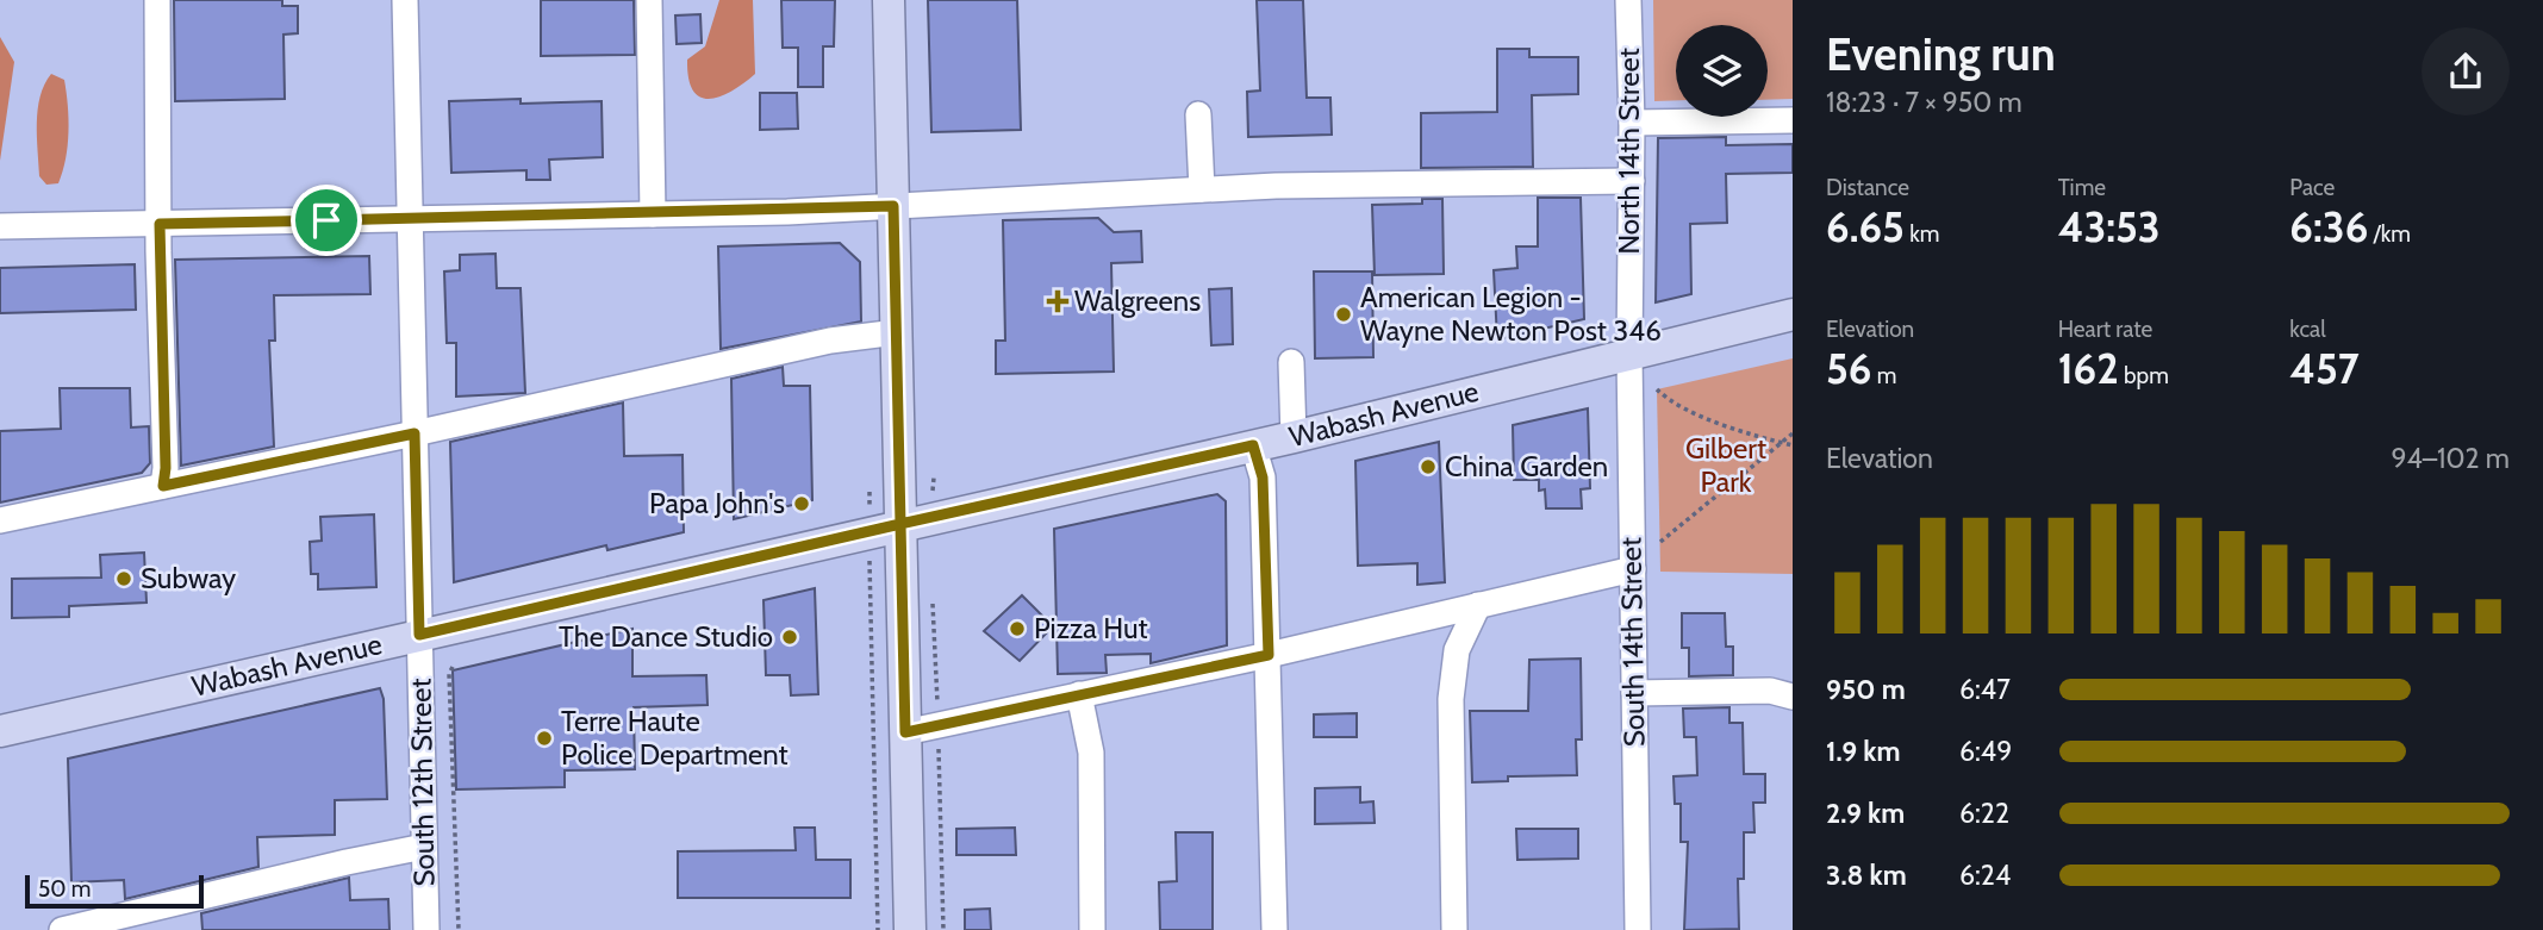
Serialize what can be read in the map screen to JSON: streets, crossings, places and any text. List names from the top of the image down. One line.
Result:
{"streets":{"main road":["Wabash Avenue"],"street":["North 14th Street","South 14th Street","South 12th Street"]},"crossings":[["North 14th Street","Wabash Avenue"],["North 14th Street","South 14th Street"],["Wabash Avenue","South 14th Street"],["Wabash Avenue","South 12th Street"]],"parks":["Gilbert Park"],"places":{"health":["Walgreens"],"other":["American Legion - Wayne Newton Post 346","China Garden","Papa John's","Subway","Pizza Hut","The Dance Studio","Terre Haute Police Department"]},"scale_bar":"50 m","page":{"heading":["Evening run","18:23 · 7 × 950 m"],"stats":[["Distance","6.65 km"],["Time","43:53"],["Pace","6:36 /km"],["Elevation","56 m"],["Heart rate","162 bpm"],["kcal","457"]],"chart":["Elevation","94–102 m"],"list":[{"name":"950 m","note":"6:47"},{"name":"1.9 km","note":"6:49"},{"name":"2.9 km","note":"6:22"},{"name":"3.8 km","note":"6:24"}],"scale":"50 m"}}
